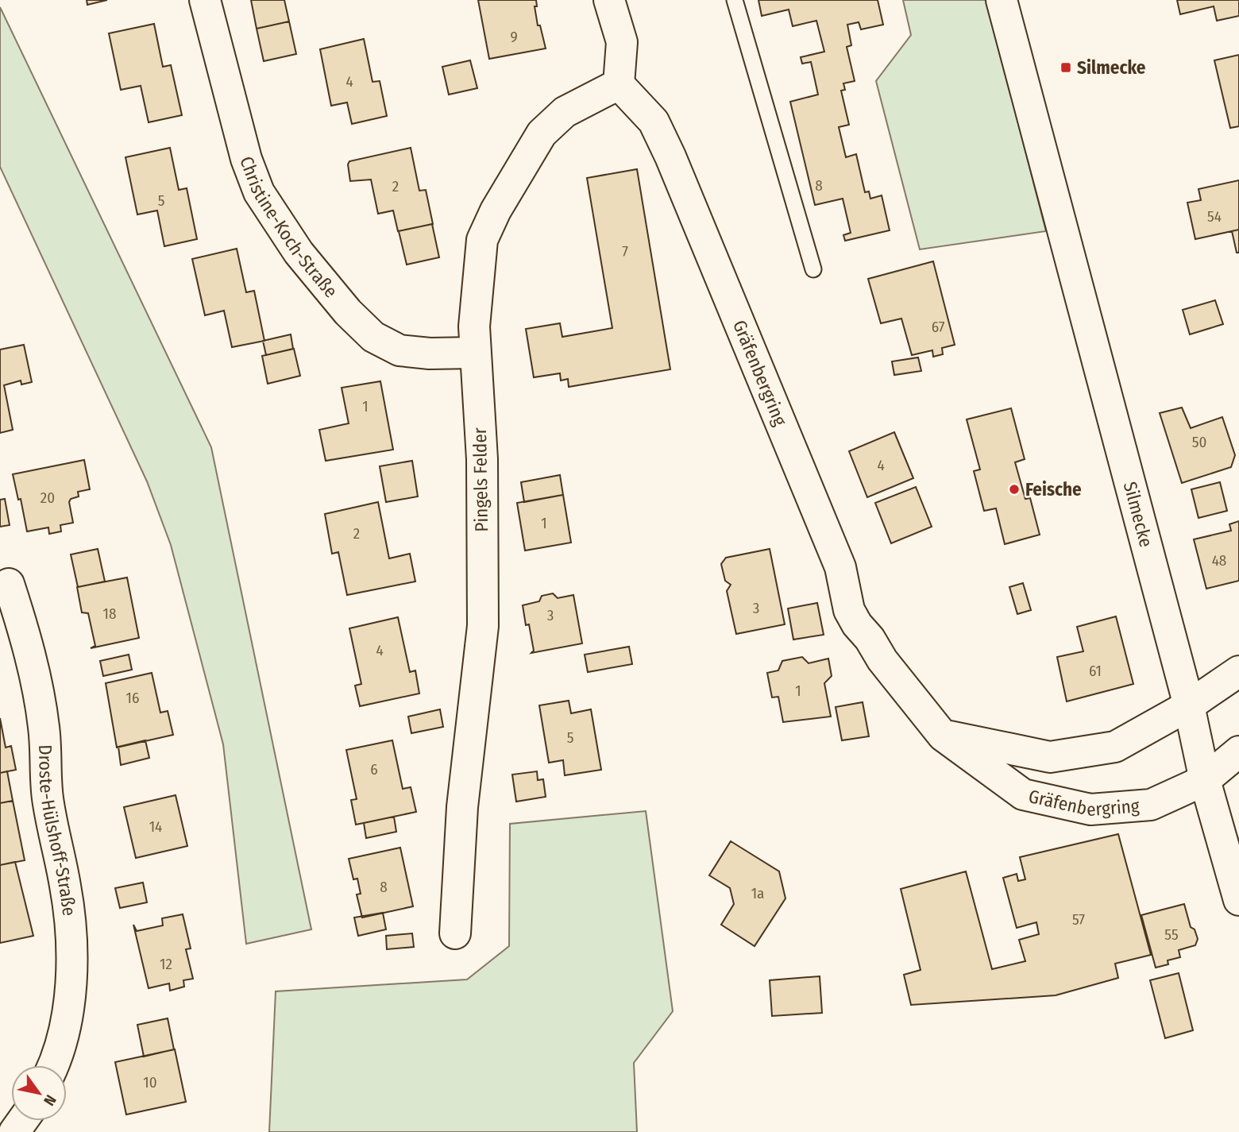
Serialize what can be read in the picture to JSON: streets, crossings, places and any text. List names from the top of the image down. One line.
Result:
{"streets":{"street":["Christine-Koch-Straße","Gräfenbergring","Pingels Felder","Silmecke","Droste-Hülshoff-Straße"]},"crossings":[["Christine-Koch-Straße","Pingels Felder"],["Gräfenbergring","Pingels Felder"],["Gräfenbergring","Silmecke"]],"places":{"transit":["Silmecke"],"other":["Feische"]},"house_numbers":["9","4","8","2","5","54","7","67","1","50","4","20","1","2","48","3","18","3","4","61","1","16","5","6","14","8","1a","57","55","12","10"],"north":"bottom right"}
